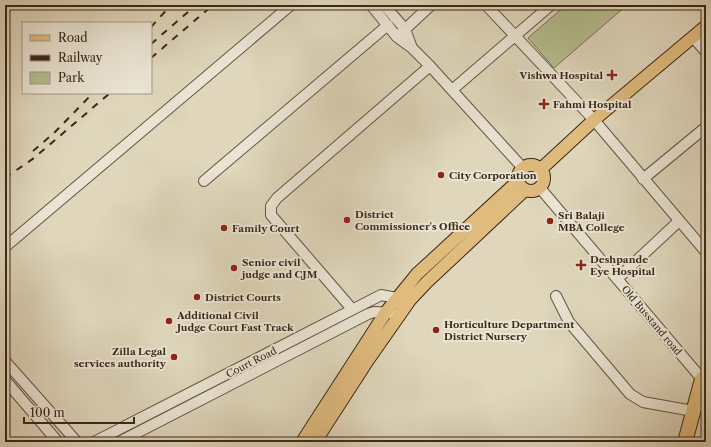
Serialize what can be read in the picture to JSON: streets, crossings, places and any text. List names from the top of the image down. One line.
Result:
{"streets":{"street":["Old Busstand road","Court Road"]},"places":{"health":["Vishwa Hospital","Fahmi Hospital","Deshpande Eye Hospital"],"other":["City Corporation","District Commissioner's Office","Sri Balaji MBA College","Family Court","Senior civil judge and CJM","District Courts","Additional Civil Judge Court Fast Track","Horticulture Department District Nursery","Zilla Legal services authority"]},"legend":["Road","Railway","Park"],"scale_bar":"100 m"}
